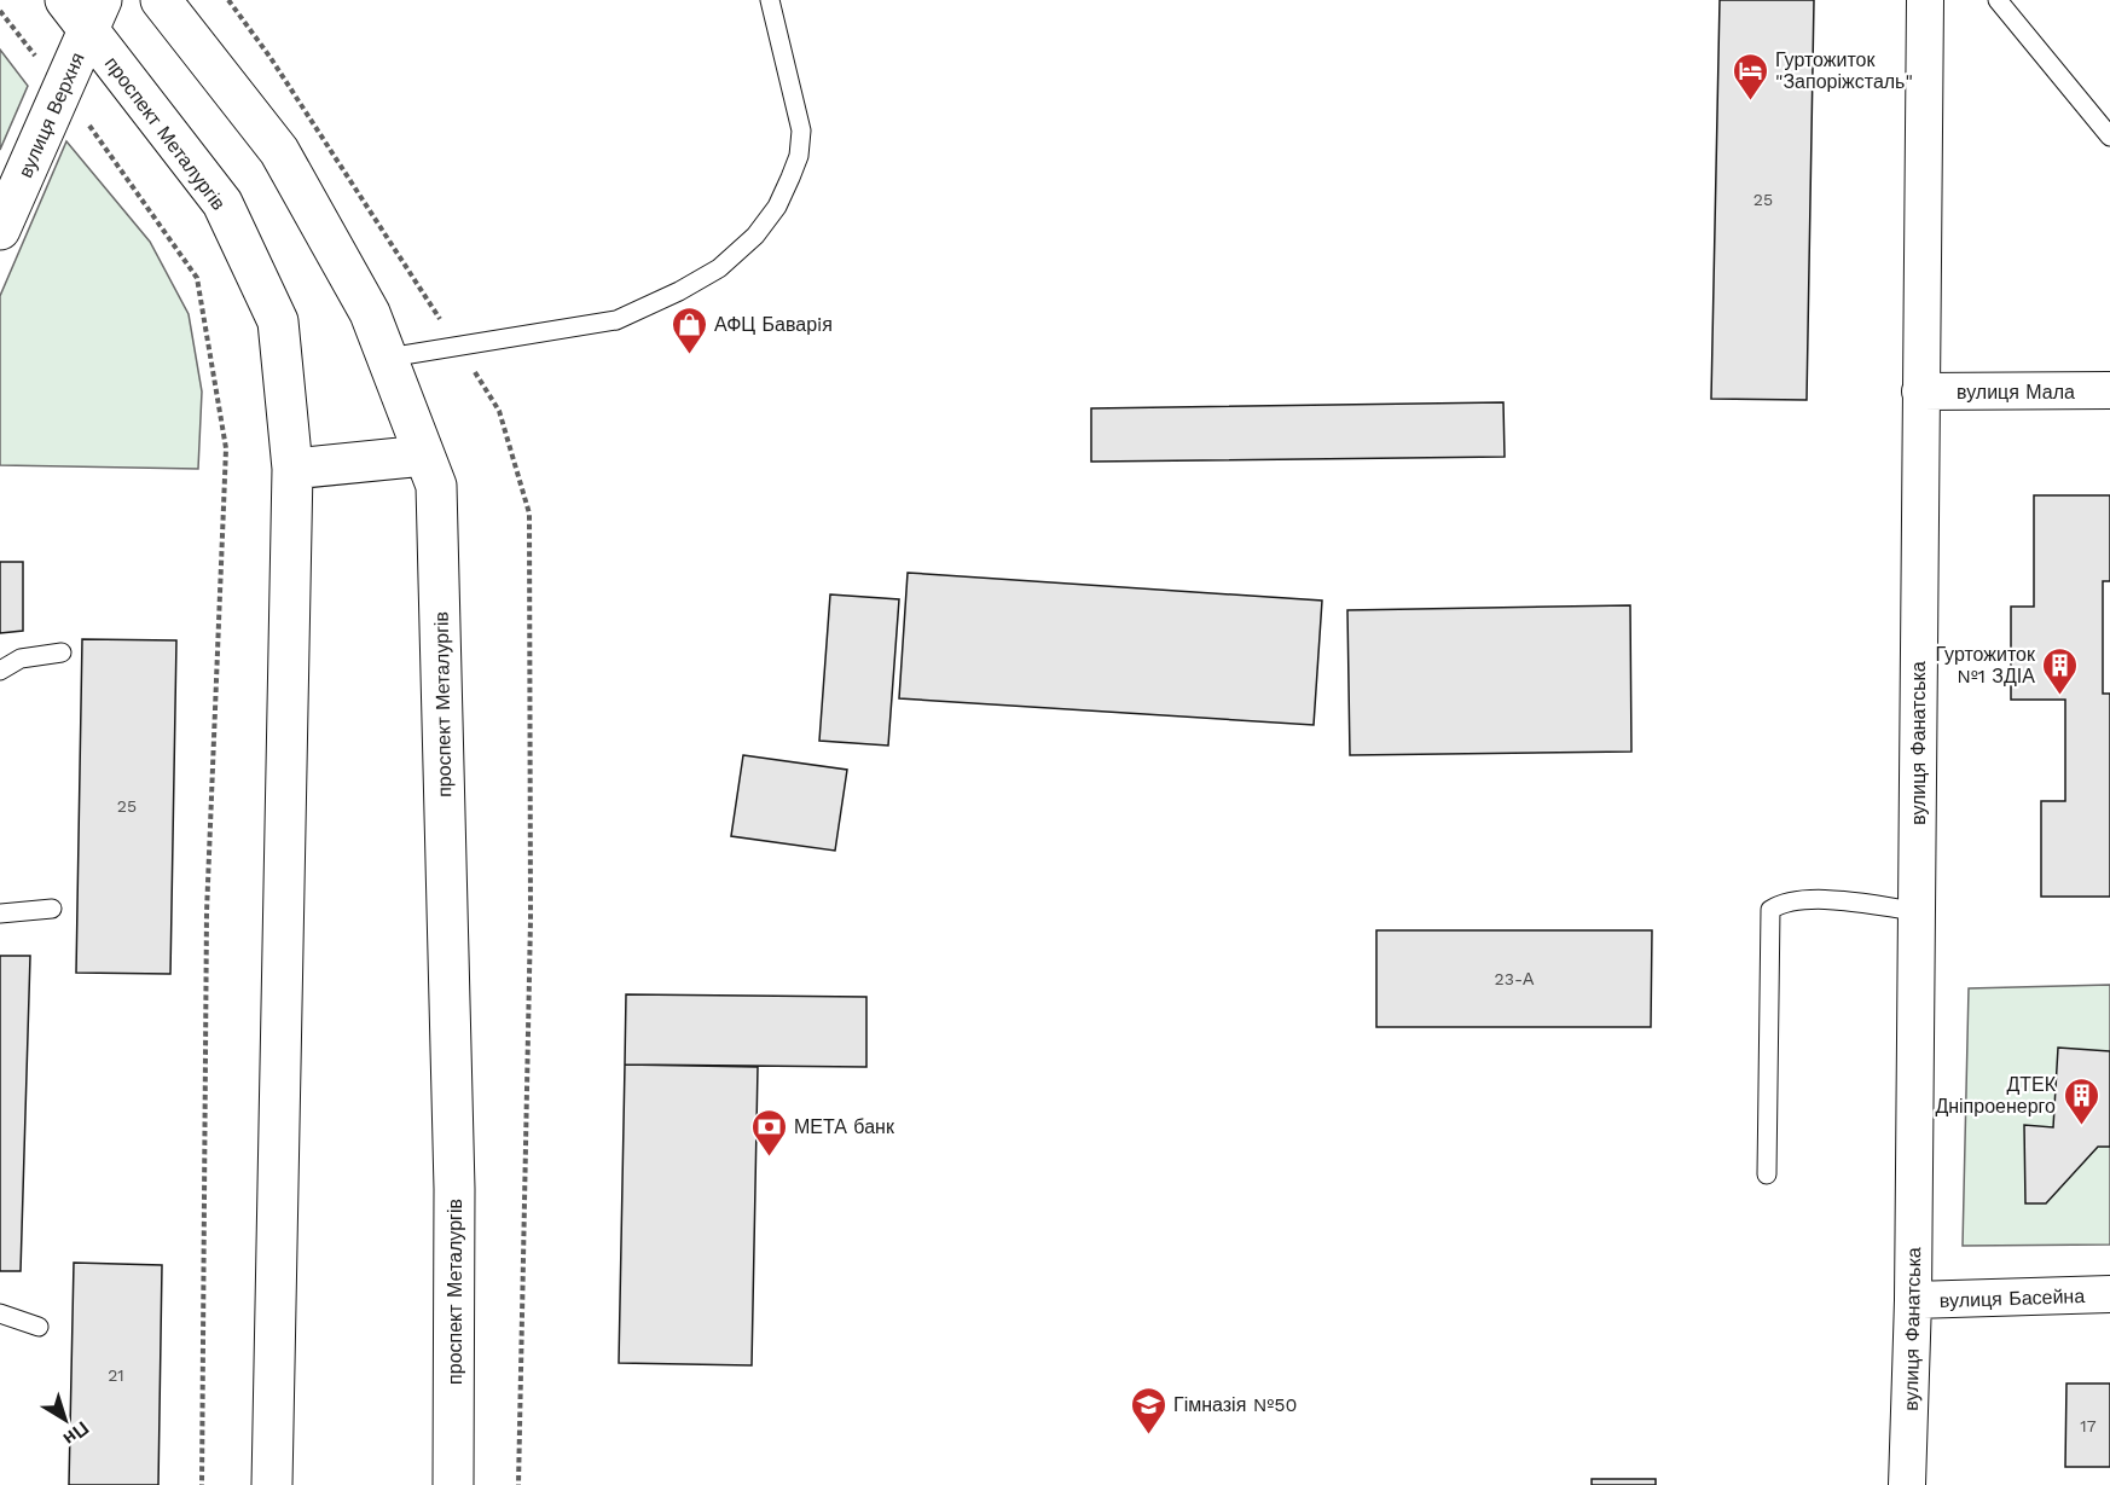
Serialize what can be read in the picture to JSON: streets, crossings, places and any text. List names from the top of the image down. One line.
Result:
{"streets":{"main road":["вулиця Верхня","проспект Металургів"],"street":["вулиця Мала","вулиця Фанатська","вулиця Басейна"]},"crossings":[["вулиця Верхня","проспект Металургів"],["вулиця Мала","вулиця Фанатська"],["вулиця Фанатська","вулиця Басейна"]],"places":{"hotel":["Гуртожиток \"Запоріжсталь\""],"shop":["АФЦ Баварiя"],"building":["Гуртожиток №1 ЗДІА","ДТЕК Дніпроенерго"],"bank":["МЕТА банк"],"school or university":["Гімназія №50"]},"house_numbers":["25","25","23-А","21","17"],"north":"bottom right"}
